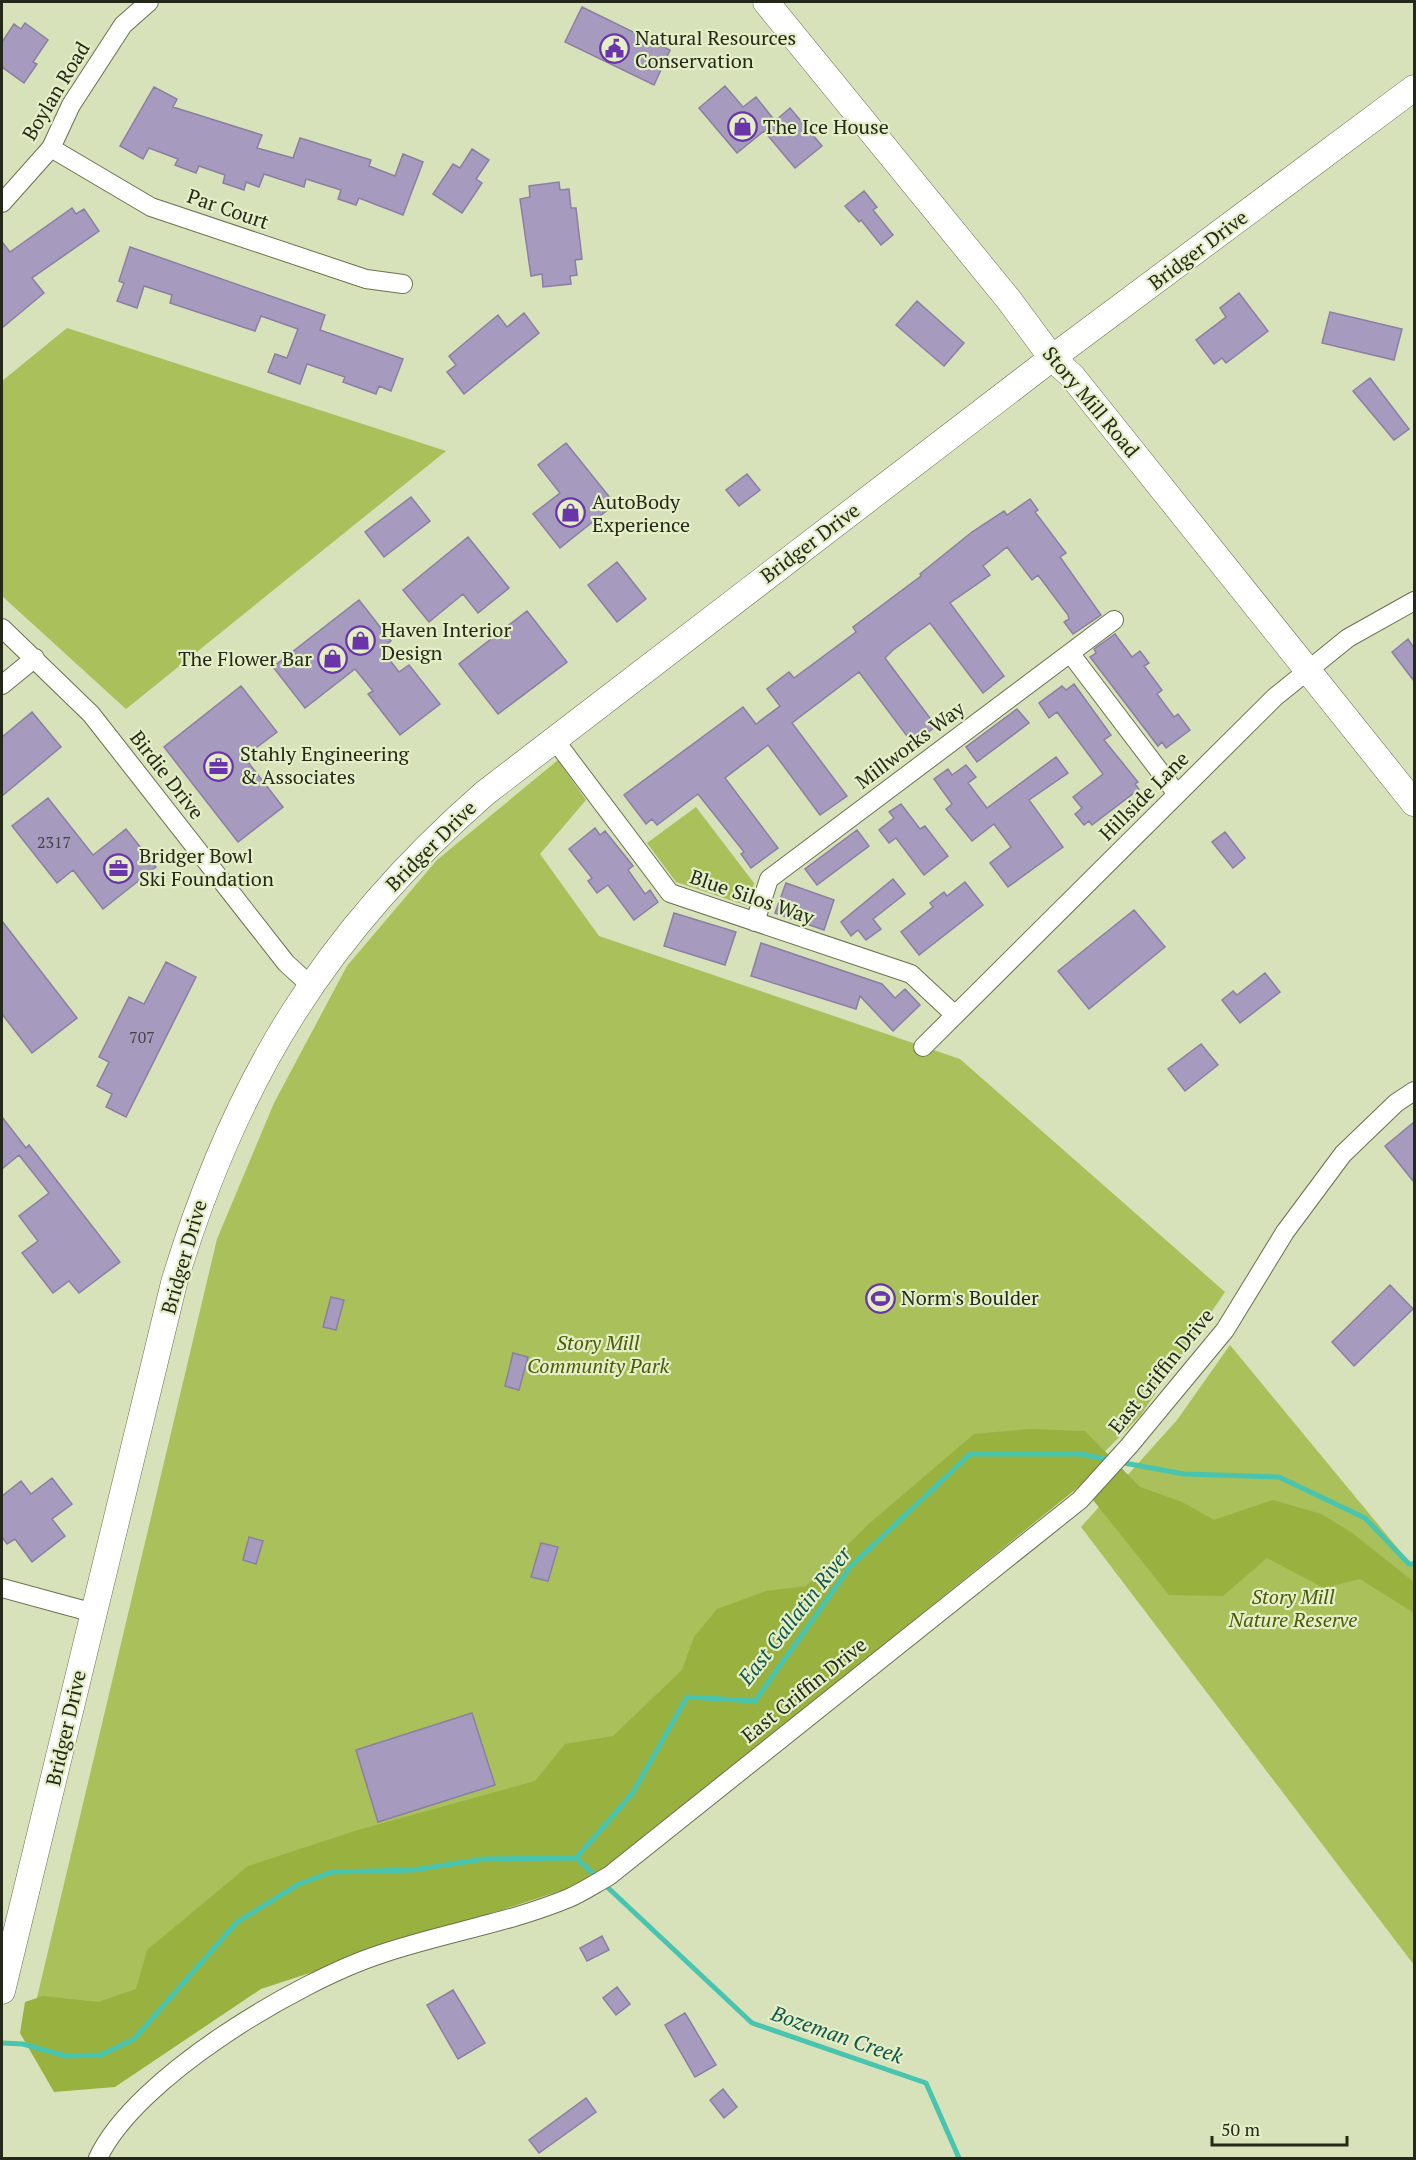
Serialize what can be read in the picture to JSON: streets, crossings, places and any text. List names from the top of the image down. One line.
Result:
{"streets":{"main road":["Bridger Drive","Story Mill Road"],"street":["Boylan Road","Par Court","Millworks Way","Birdie Drive","Hillside Lane","Blue Silos Way","East Griffin Drive"]},"crossings":[["Boylan Road","Par Court"],["Bridger Drive","Story Mill Road"],["Bridger Drive","Birdie Drive"],["Bridger Drive","Blue Silos Way"],["Story Mill Road","Hillside Lane"],["Millworks Way","Blue Silos Way"],["Hillside Lane","Blue Silos Way"]],"water":["East Gallatin River","Bozeman Creek"],"parks":["Story Mill Community Park","Story Mill Nature Reserve"],"places":{"public building":["Natural Resources Conservation"],"shop":["The Ice House","AutoBody Experience","Haven Interior Design","The Flower Bar"],"office":["Stahly Engineering & Associates","Bridger Bowl Ski Foundation"],"sports":["Norm's Boulder"]},"house_numbers":["2317","707"],"scale_bar":"50 m"}
